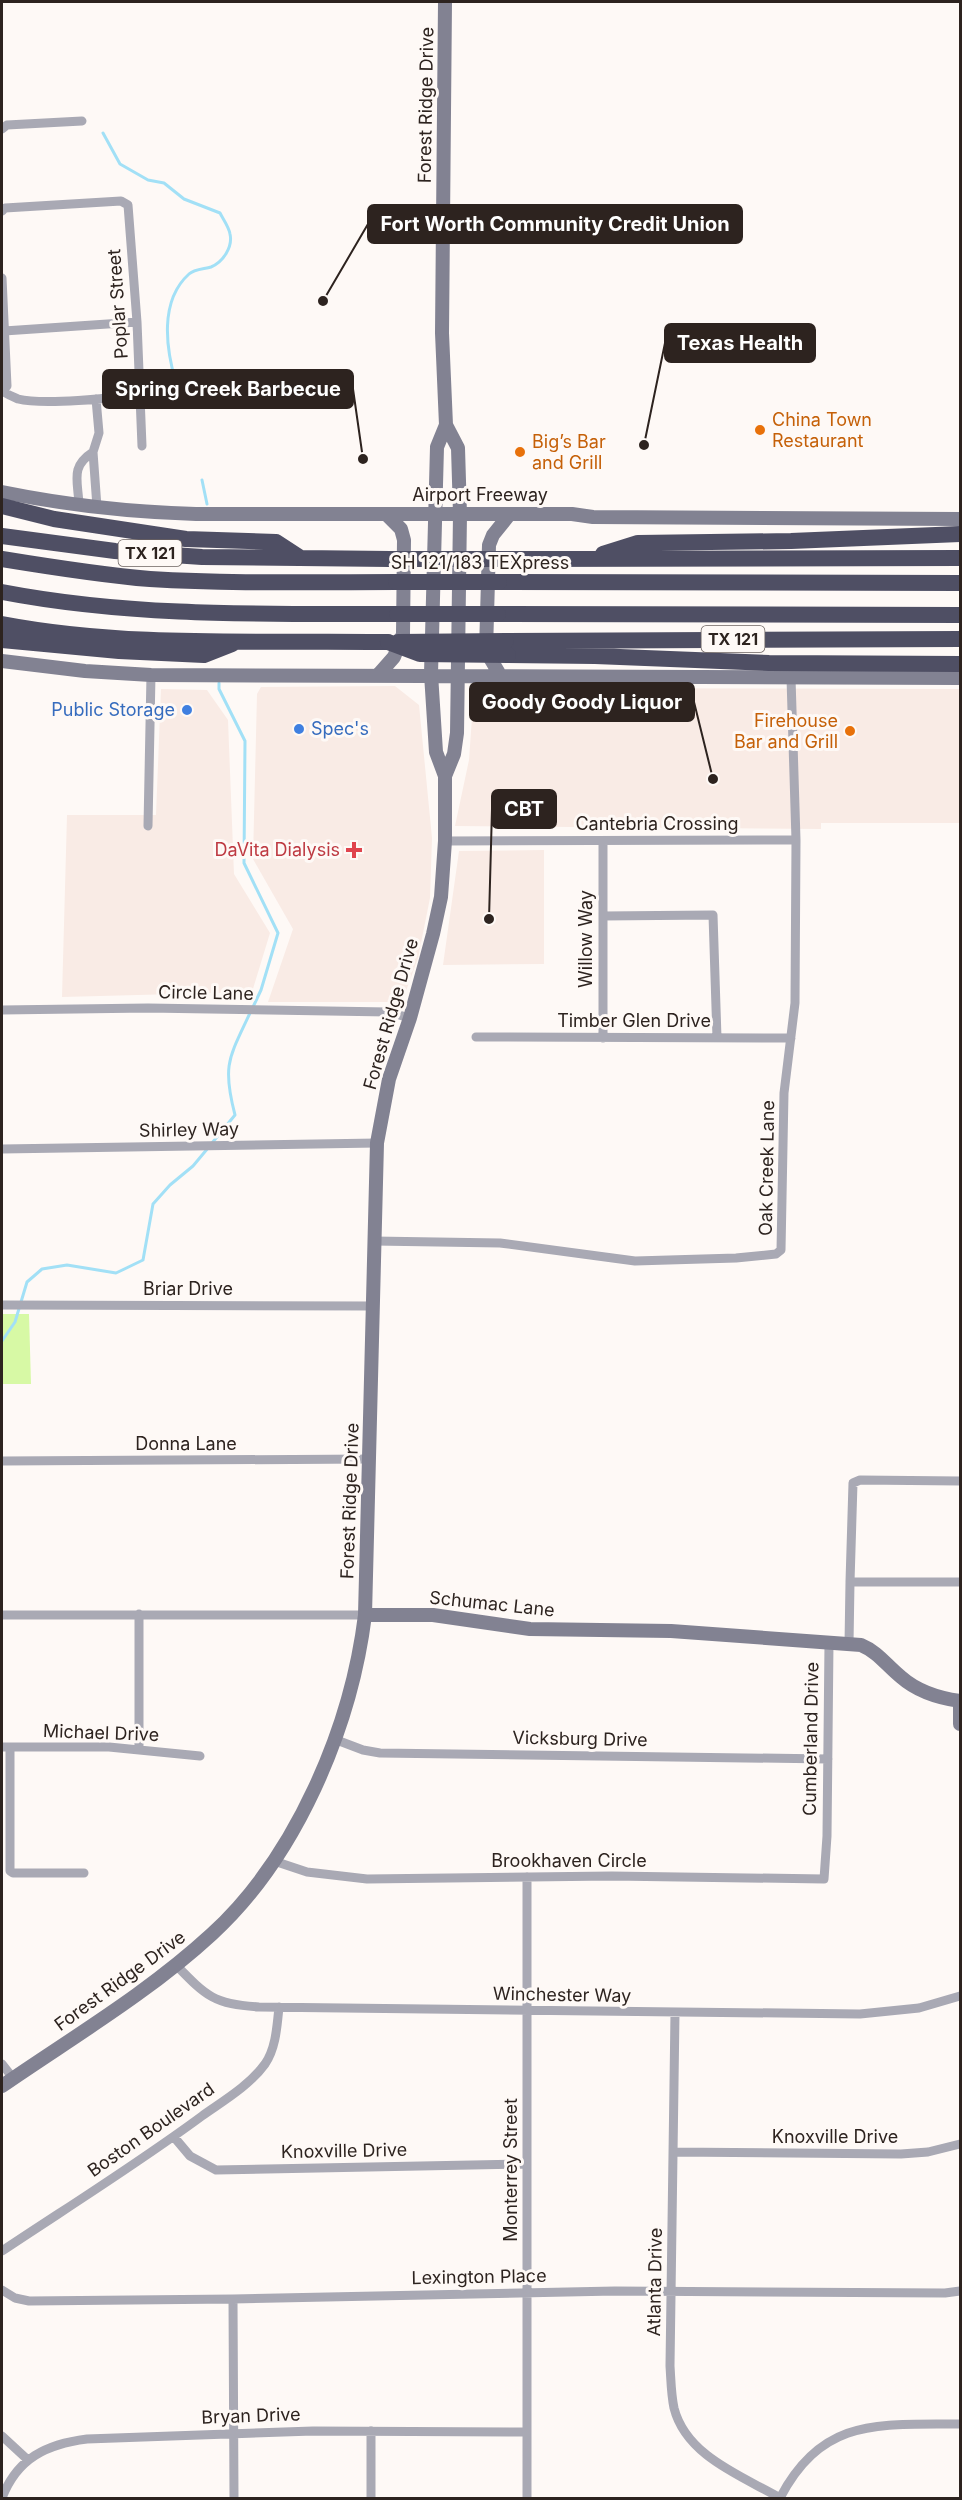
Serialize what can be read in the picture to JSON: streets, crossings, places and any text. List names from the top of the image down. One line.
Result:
{"streets":{"highway":["TX 121","SH 121/183 TEXpress"],"main road":["Forest Ridge Drive","Airport Freeway","Schumac Lane"],"street":["Poplar Street","Cantebria Crossing","Willow Way","Circle Lane","Timber Glen Drive","Shirley Way","Oak Creek Lane","Briar Drive","Donna Lane","Michael Drive","Vicksburg Drive","Cumberland Drive","Brookhaven Circle","Winchester Way","Boston Boulevard","Knoxville Drive","Monterrey Street","Lexington Place","Atlanta Drive","Bryan Drive"]},"crossings":[["Forest Ridge Drive","Airport Freeway"],["Forest Ridge Drive","Cantebria Crossing"],["Forest Ridge Drive","Circle Lane"],["Forest Ridge Drive","Shirley Way"],["Forest Ridge Drive","Oak Creek Lane"],["Forest Ridge Drive","Briar Drive"],["Forest Ridge Drive","Donna Lane"],["Forest Ridge Drive","Schumac Lane"],["Forest Ridge Drive","Vicksburg Drive"],["Forest Ridge Drive","Brookhaven Circle"],["Forest Ridge Drive","Winchester Way"],["Cantebria Crossing","Willow Way"],["Cantebria Crossing","Oak Creek Lane"],["Willow Way","Timber Glen Drive"],["Timber Glen Drive","Oak Creek Lane"],["Schumac Lane","Cumberland Drive"],["Vicksburg Drive","Cumberland Drive"],["Cumberland Drive","Brookhaven Circle"],["Brookhaven Circle","Monterrey Street"],["Winchester Way","Boston Boulevard"],["Winchester Way","Monterrey Street"],["Winchester Way","Atlanta Drive"],["Boston Boulevard","Knoxville Drive"],["Knoxville Drive","Monterrey Street"],["Knoxville Drive","Atlanta Drive"],["Monterrey Street","Lexington Place"],["Monterrey Street","Bryan Drive"],["Lexington Place","Atlanta Drive"]],"places":{"other":["Fort Worth Community Credit Union","China Town Restaurant","Texas Health","Big’s Bar and Grill","Spring Creek Barbecue","Public Storage","Spec's","Firehouse Bar and Grill","Goody Goody Liquor","CBT"],"health":["DaVita Dialysis"]}}
